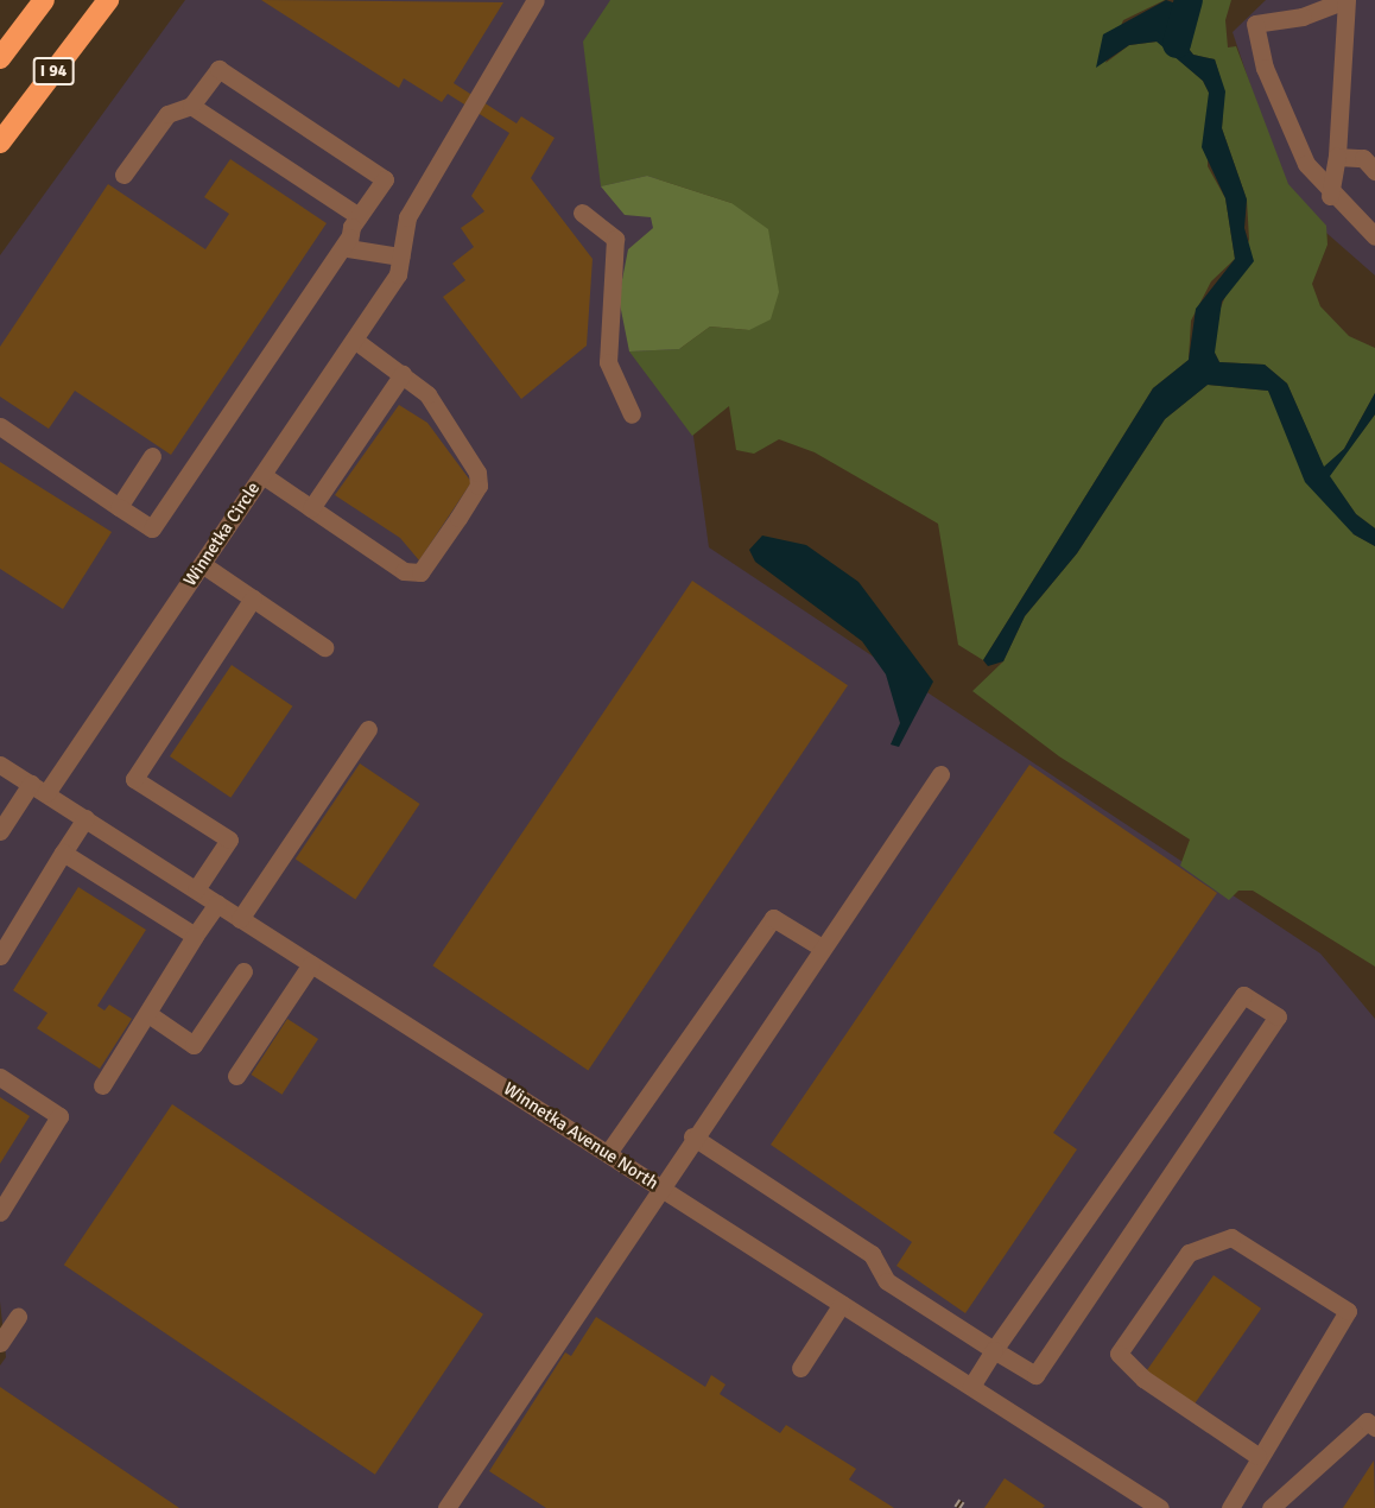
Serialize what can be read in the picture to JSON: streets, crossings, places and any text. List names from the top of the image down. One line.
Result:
{"streets":{"highway":["I 94"],"street":["Winnetka Circle","Winnetka Avenue North"]},"crossings":[["Winnetka Circle","Winnetka Avenue North"]]}
